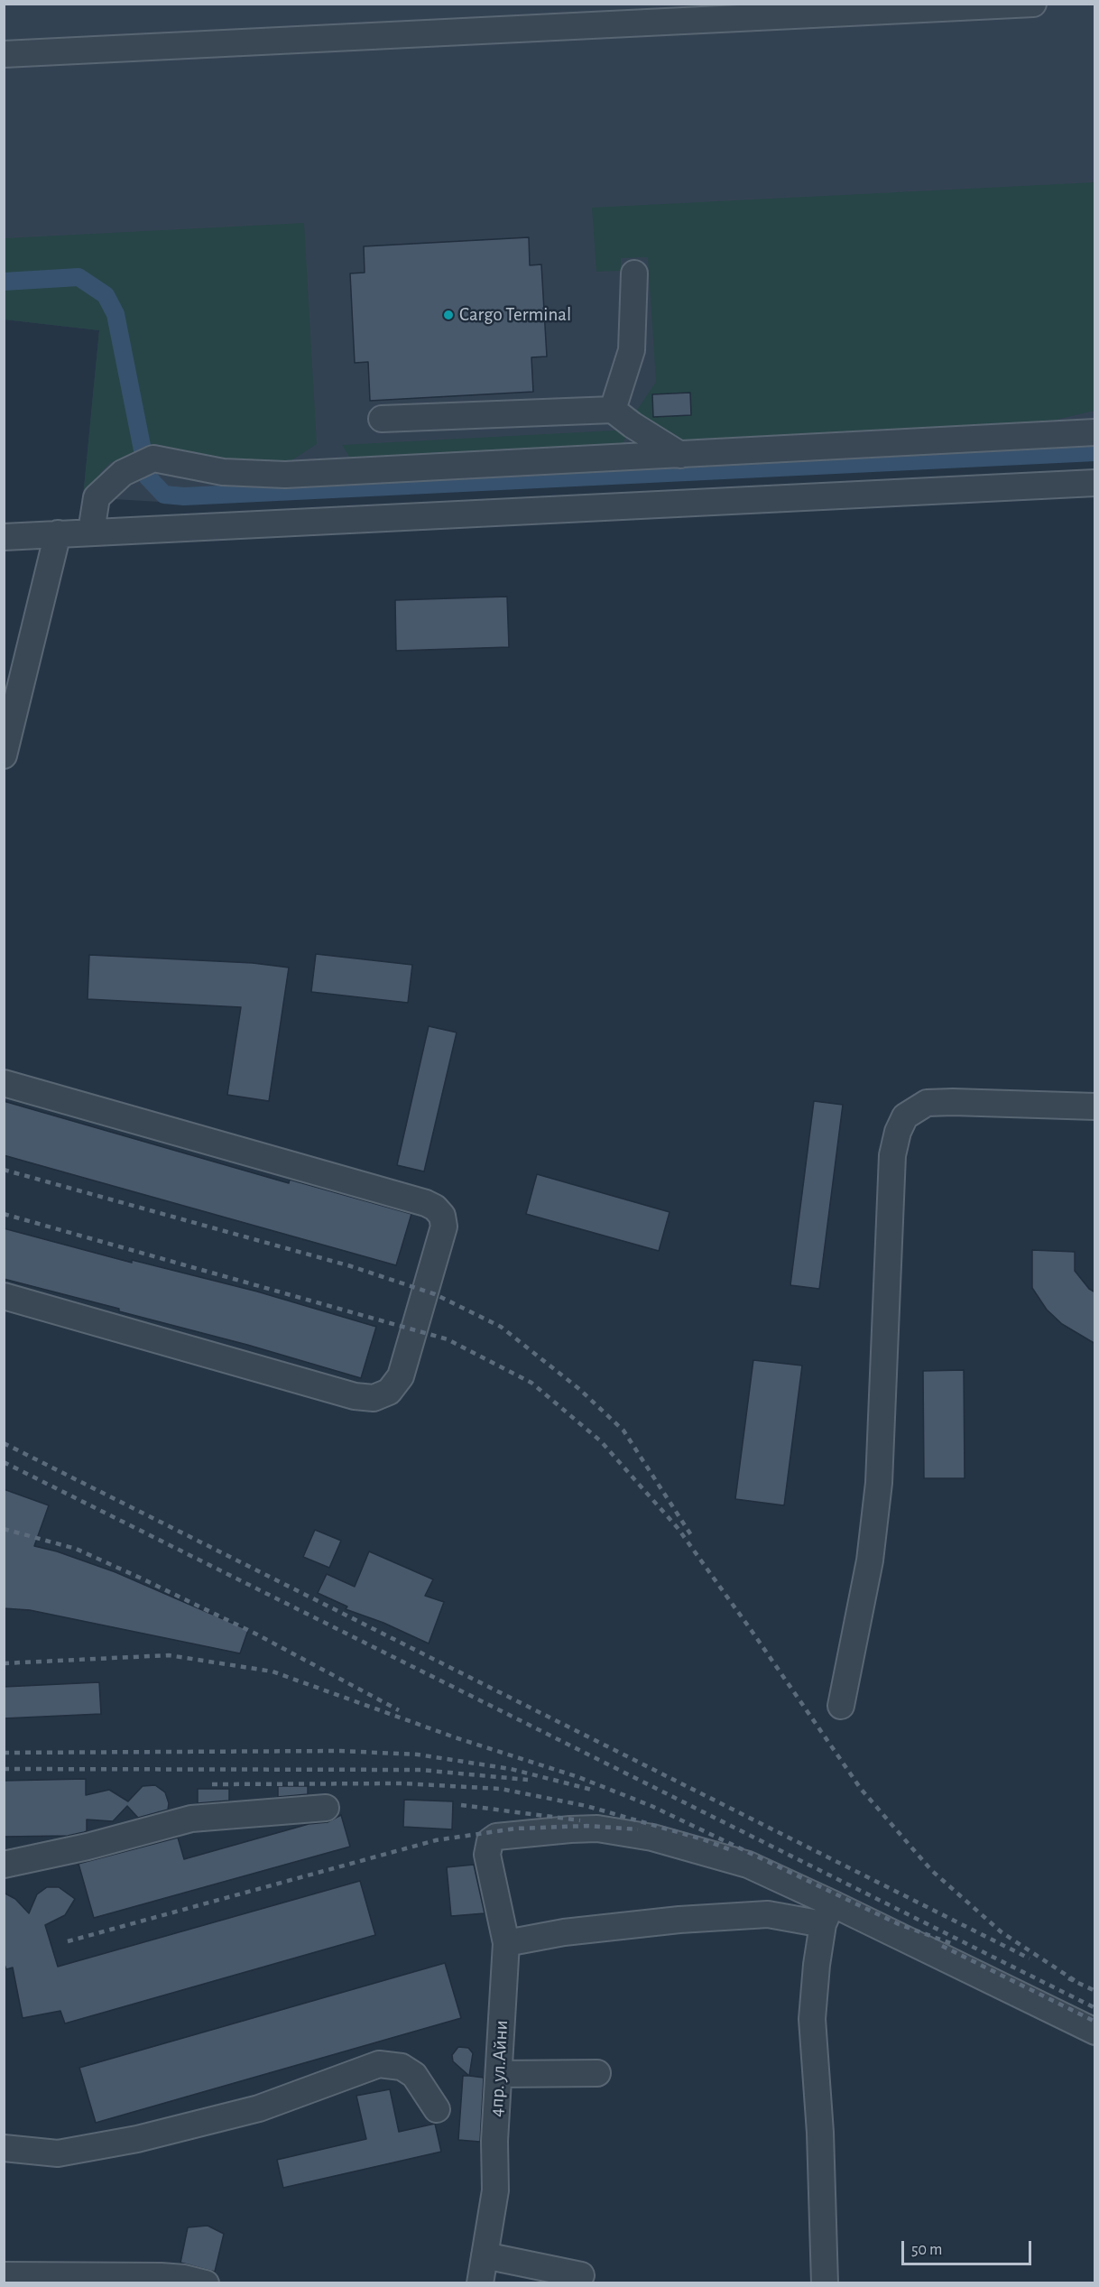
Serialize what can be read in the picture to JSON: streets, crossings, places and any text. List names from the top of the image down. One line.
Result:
{"streets":{"street":["4пр. ул.Айни"]},"places":["Cargo Terminal"],"scale_bar":"50 m"}
